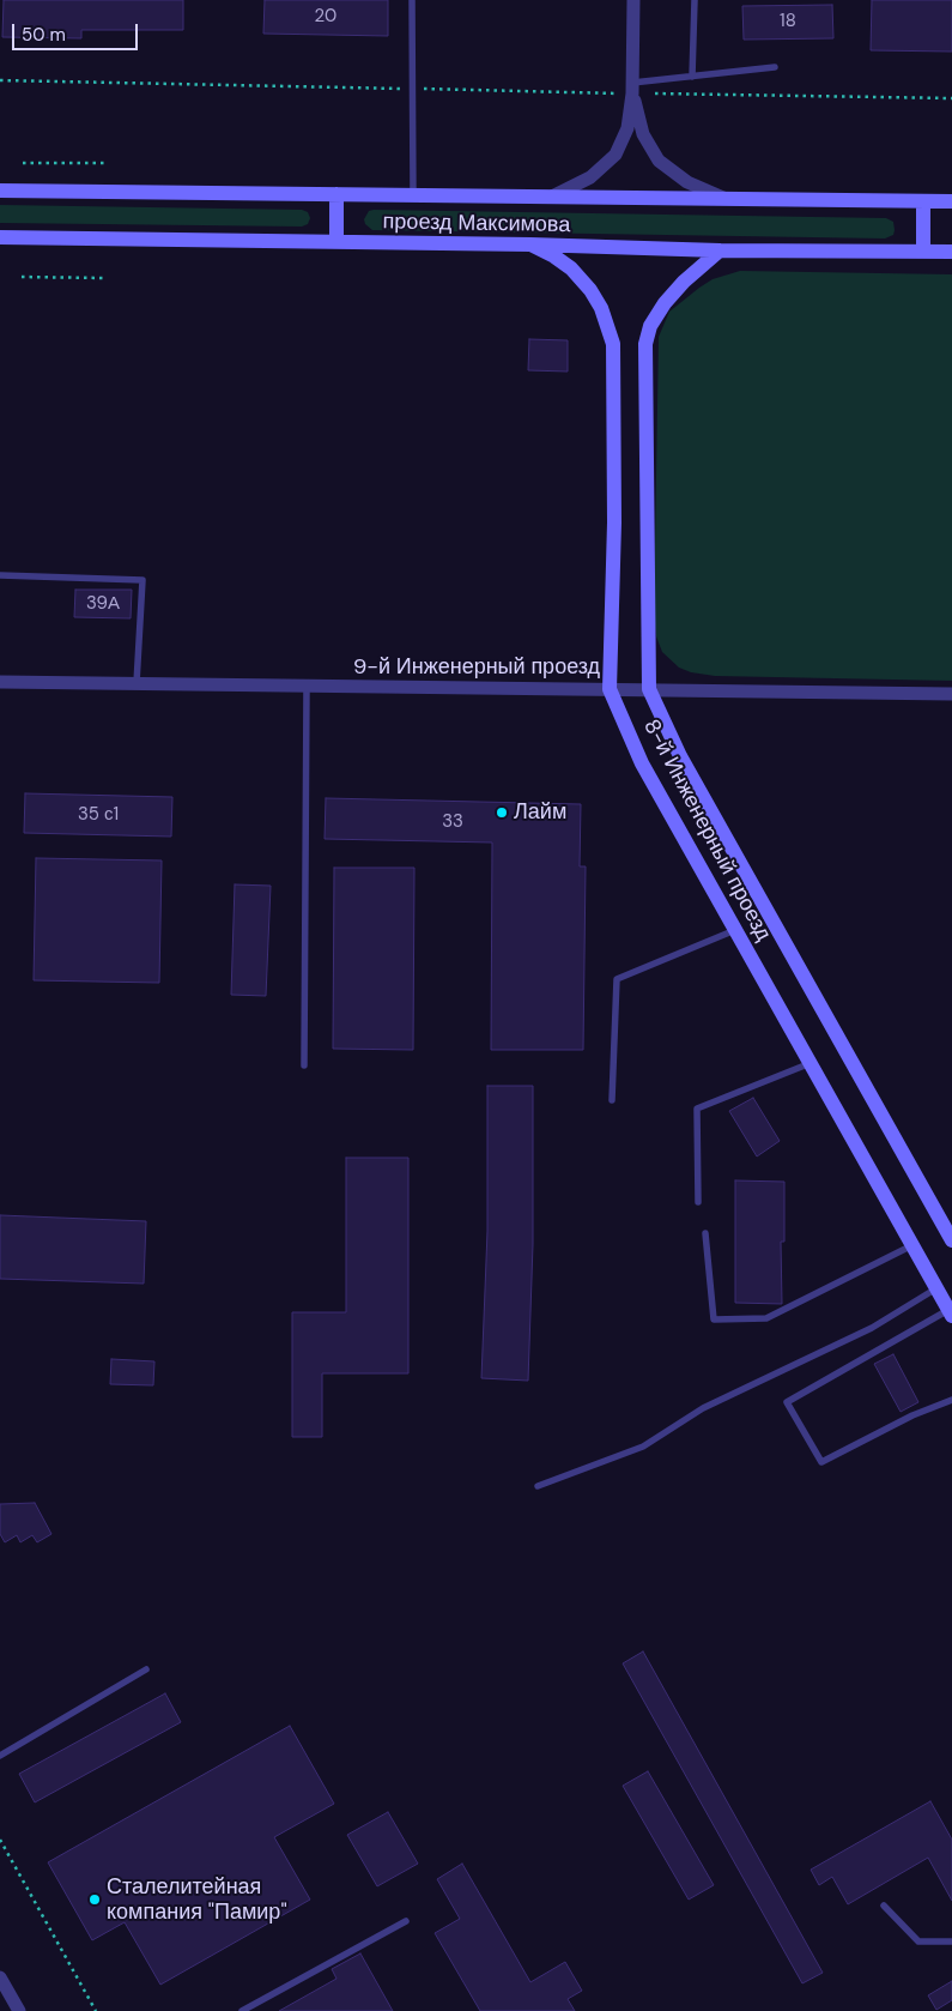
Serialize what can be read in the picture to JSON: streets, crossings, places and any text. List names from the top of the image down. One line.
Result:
{"streets":{"street":["проезд Максимова","9-й Инженерный проезд","8-й Инженерный проезд"]},"crossings":[["проезд Максимова","8-й Инженерный проезд"],["9-й Инженерный проезд","8-й Инженерный проезд"]],"places":["Лайм","Сталелитейная компания \"Памир\""],"house_numbers":["20","18","39А","35 с1","33"],"scale_bar":"50 m"}
